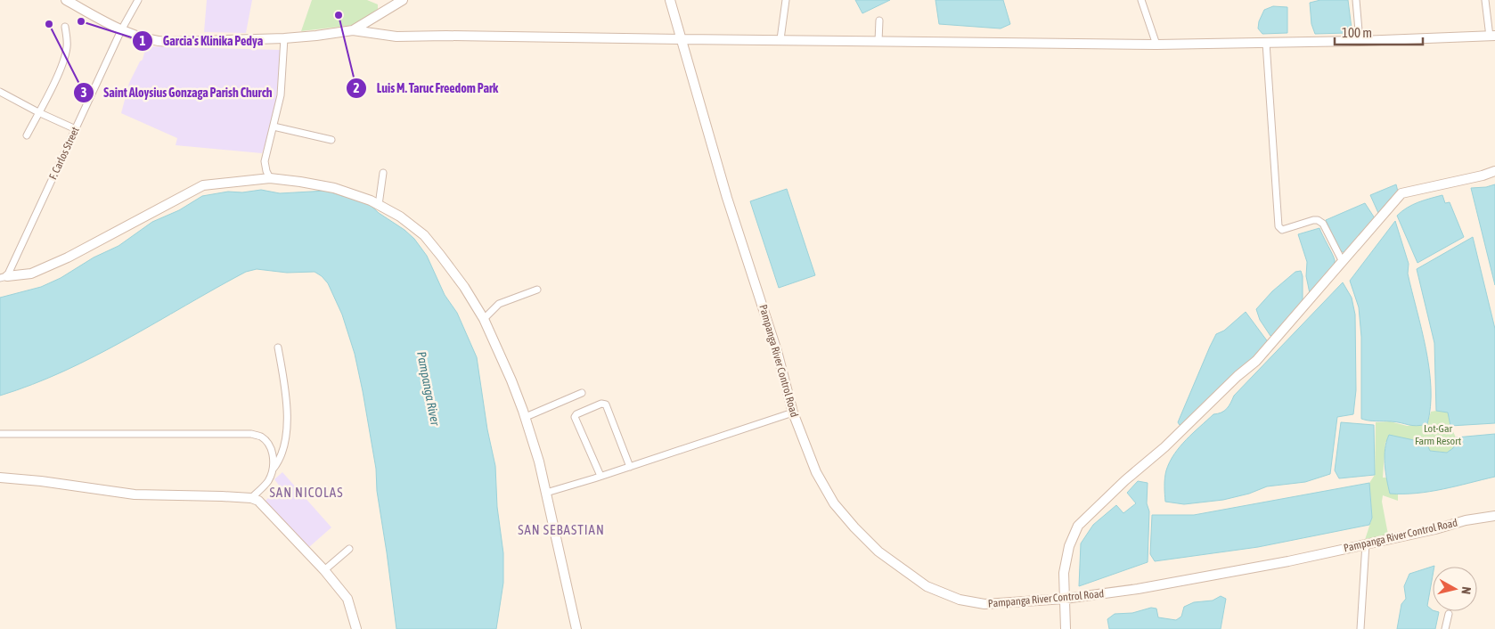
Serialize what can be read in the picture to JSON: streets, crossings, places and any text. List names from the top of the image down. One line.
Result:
{"streets":{"street":["F. Carlos Street","Pampanga River Control Road"]},"districts":["SAN NICOLAS","SAN SEBASTIAN"],"water":["Pampanga River"],"parks":["Lot-Gar Farm Resort"],"places":["Luis M. Taruc Freedom Park","Garcia's Klinika Pedya","Saint Aloysius Gonzaga Parish Church"],"scale_bar":"100 m","north":"right"}
